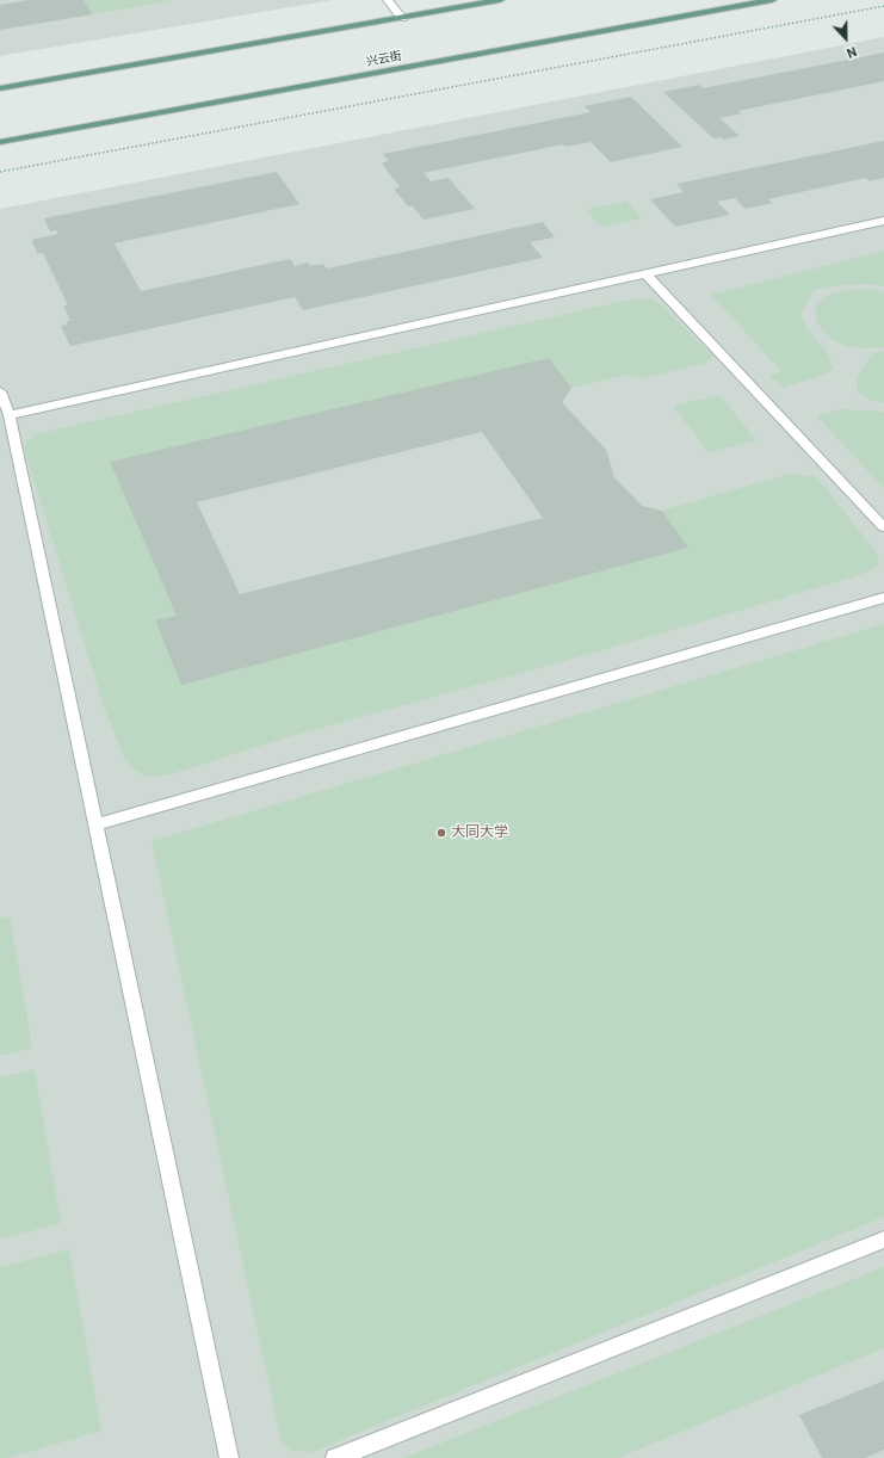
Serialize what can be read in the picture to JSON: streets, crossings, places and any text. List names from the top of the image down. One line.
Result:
{"streets":{"main road":["兴云街"]},"places":["大同大学"],"north":"bottom"}
